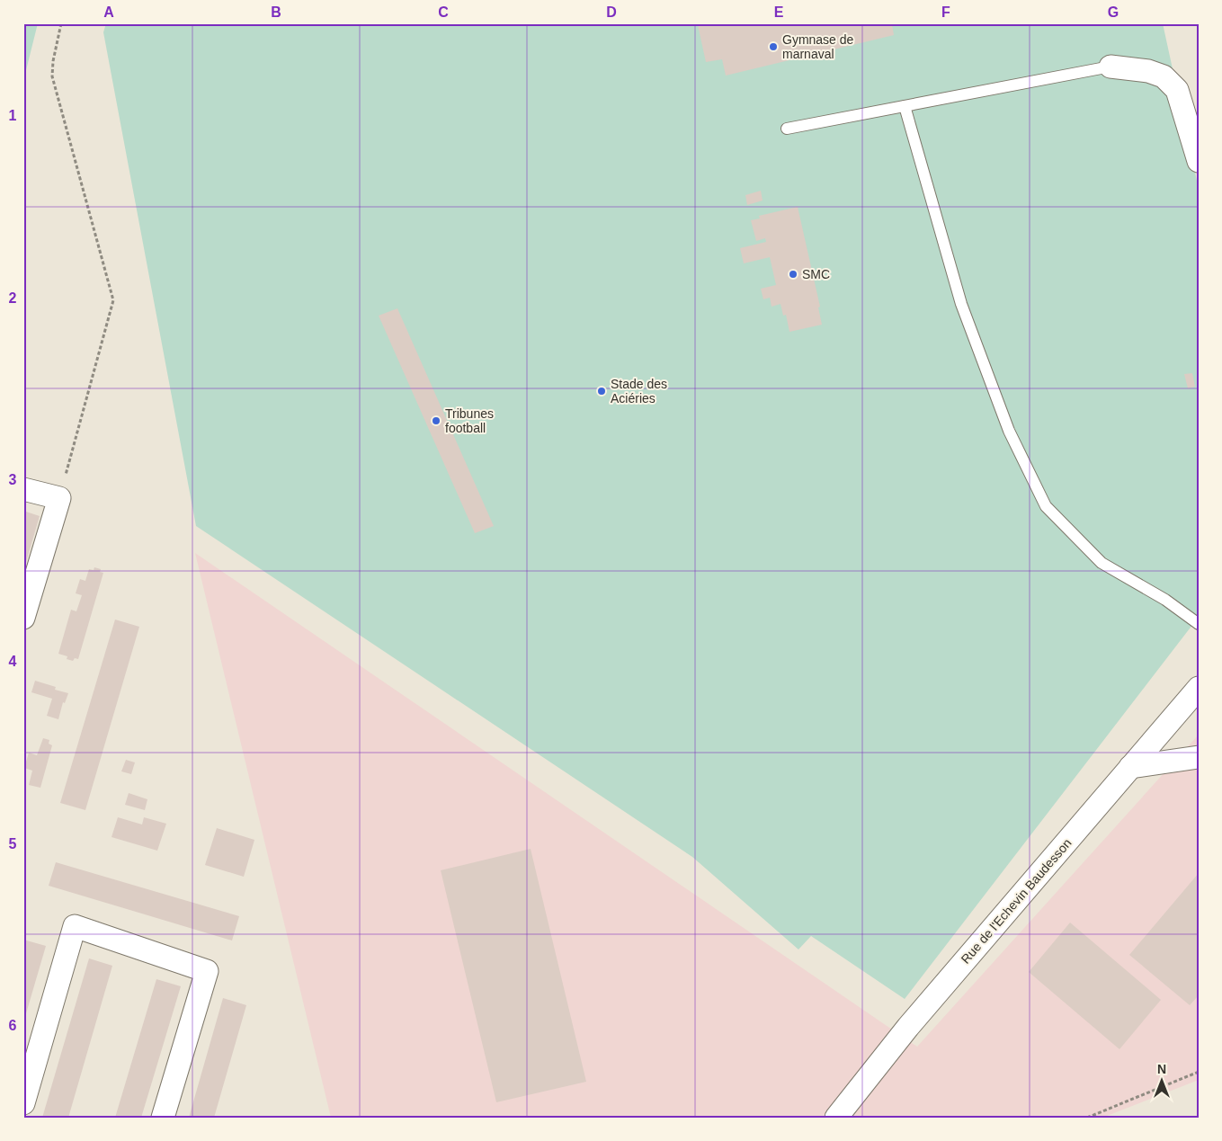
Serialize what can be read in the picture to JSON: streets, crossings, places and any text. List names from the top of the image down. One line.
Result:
{"streets":{"street":["Rue de l'Echevin Baudesson"]},"places":["Gymnase de marnaval","SMC","Stade des Aciéries","Tribunes football"],"north":"top","grid":{"columns":["A","B","C","D","E","F","G"],"rows":["1","2","3","4","5","6"]}}
